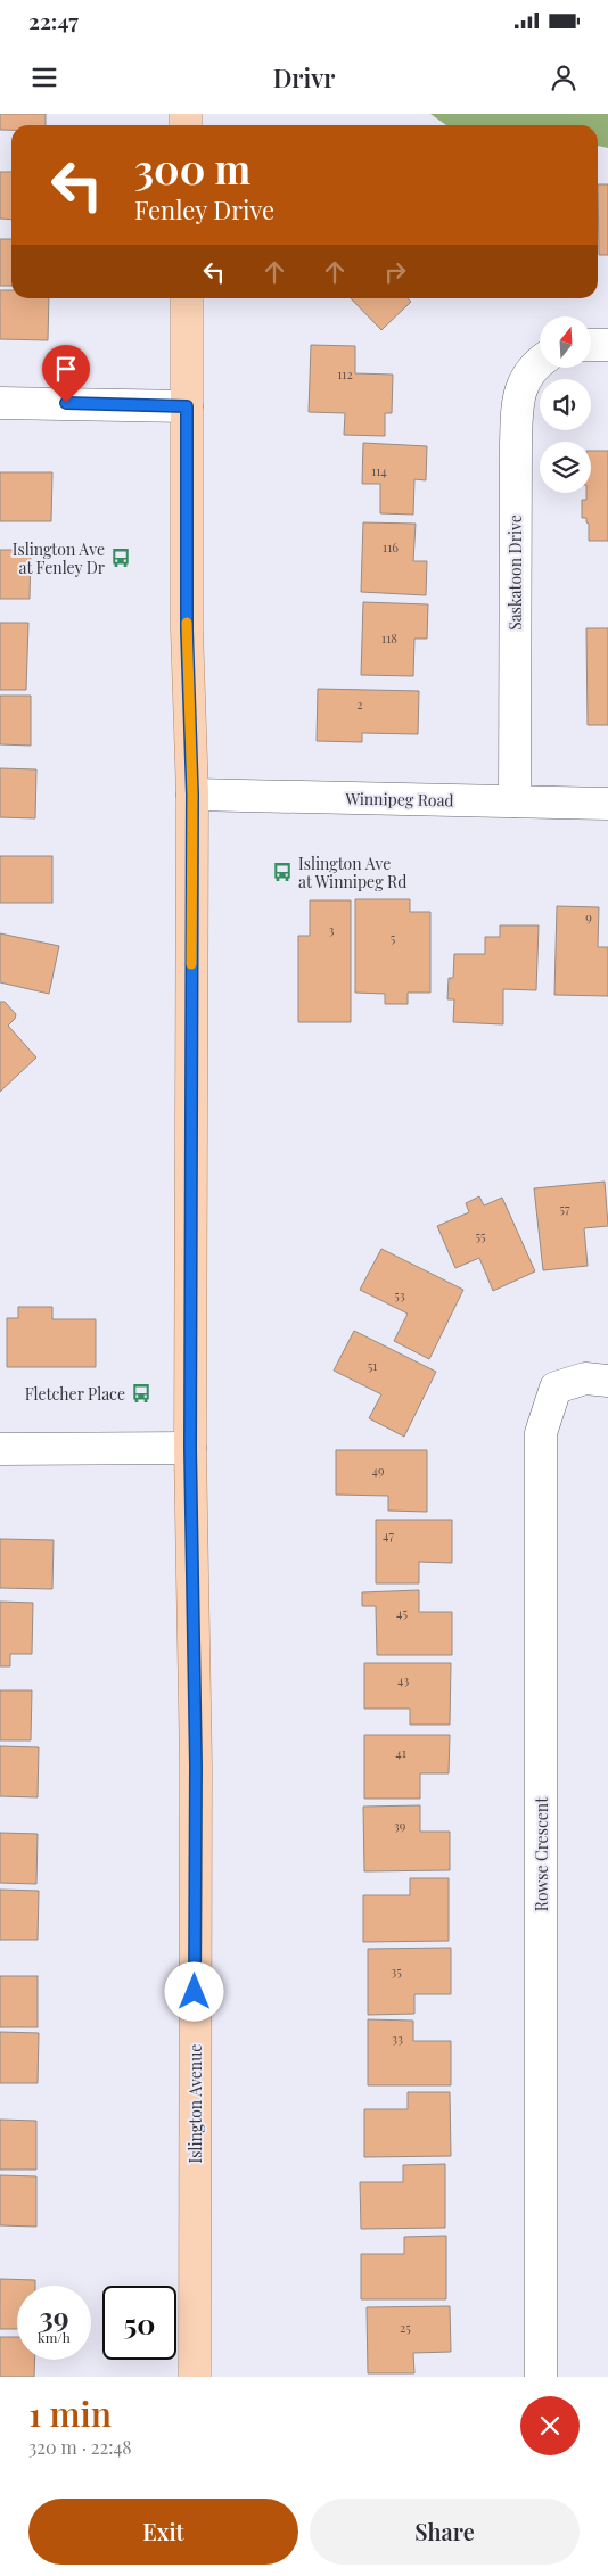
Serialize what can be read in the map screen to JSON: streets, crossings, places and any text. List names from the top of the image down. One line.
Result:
{"streets":{"main road":["Islington Avenue"],"street":["Saskatoon Drive","Winnipeg Road","Rowse Crescent"]},"crossings":[["Saskatoon Drive","Winnipeg Road"],["Winnipeg Road","Islington Avenue"]],"places":{"bus stop":["Islington Ave at Fenley Dr","Islington Ave at Winnipeg Rd","Fletcher Place"]},"house_numbers":["112","114","116","118","2","9","3","5","57","55","53","51","49","47","45","43","41","39","35","33","25"],"north":"top","page":{"status":"22:47","header":"Drivr","turn":["300 m","Fenley Drive"],"speed":"39 km/h","limit":"50","heading":["1 min","320 m · 22:48"],"buttons":["Exit","Share"]}}
